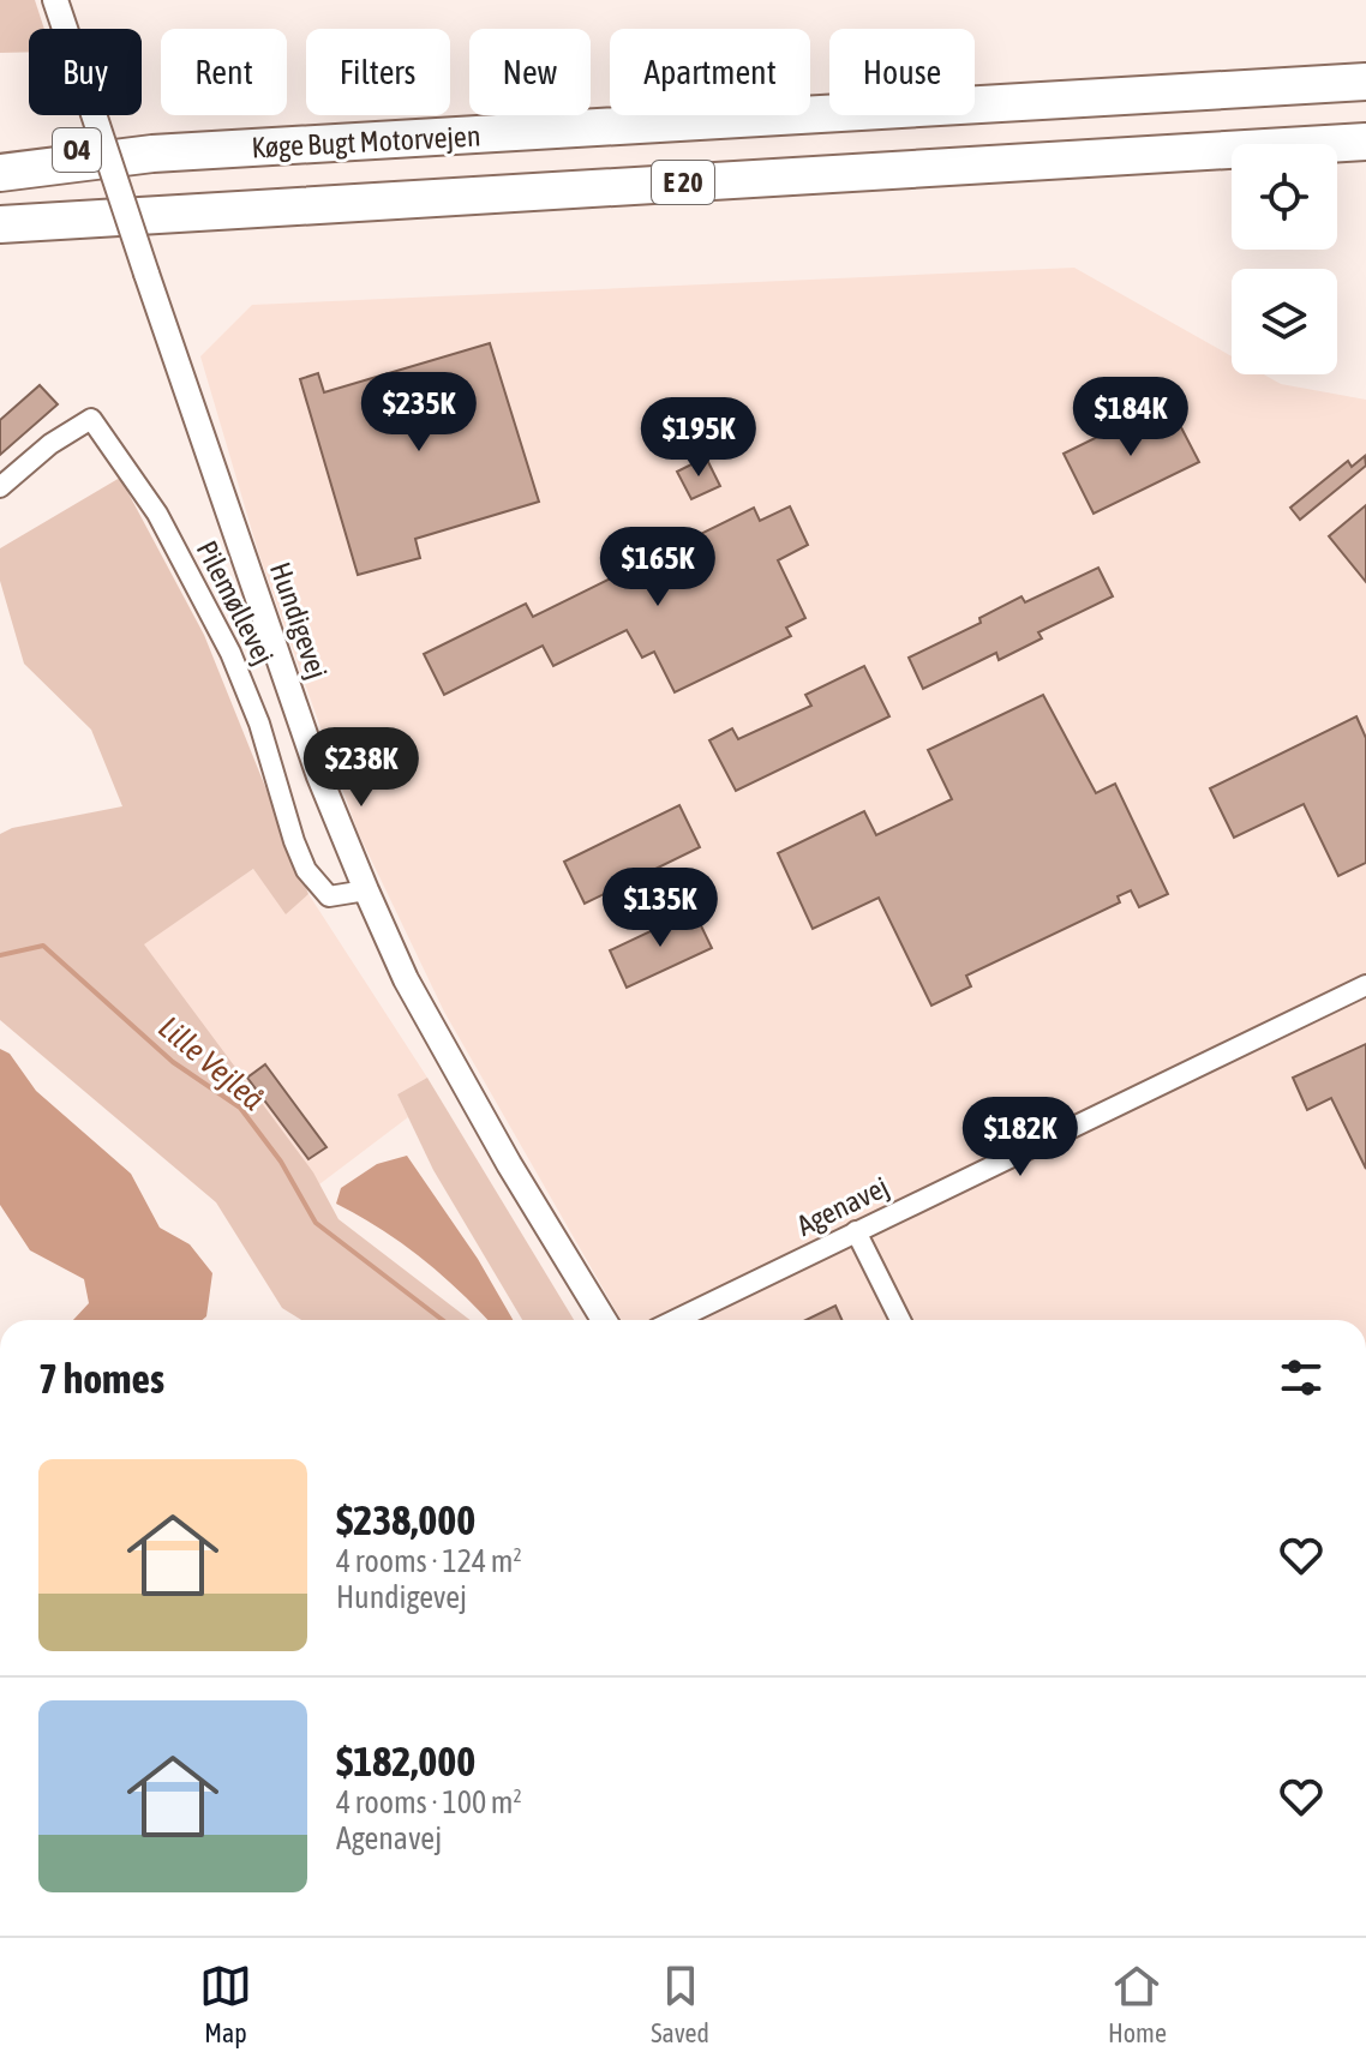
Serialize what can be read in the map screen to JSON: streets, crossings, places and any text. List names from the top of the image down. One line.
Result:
{"streets":{"highway":["Køge Bugt Motorvejen","O4","E 20"],"street":["Pilemøllevej","Hundigevej","Agenavej"]},"crossings":[["Køge Bugt Motorvejen","O4"],["Pilemøllevej","Hundigevej"]],"water":["Lille Vejleå"],"page":{"chip":["Buy","Rent","Filters","New","Apartment","House"],"price":["$235K","$184K","$195K","$165K","$238K","$135K","$182K"],"heading":"7 homes","list":[{"name":"$238,000","note":"4 rooms · 124 m² · Hundigevej"},{"name":"$182,000","note":"4 rooms · 100 m² · Agenavej"}],"tabs":["Map","Saved","Home"]}}
